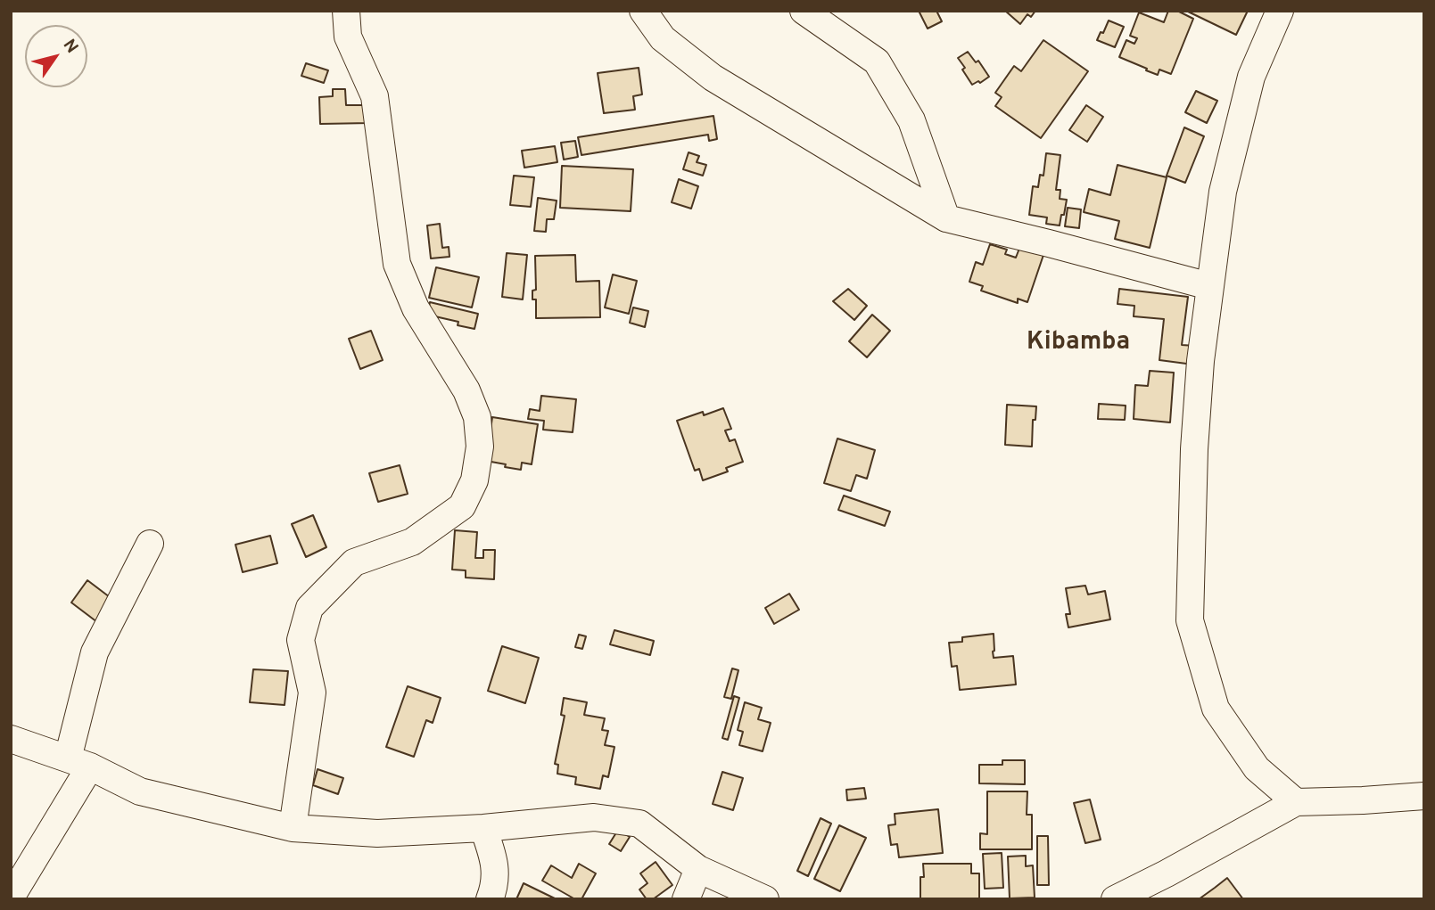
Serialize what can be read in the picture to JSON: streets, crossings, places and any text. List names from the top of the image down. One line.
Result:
{"districts":["Kibamba"],"north":"top right"}
